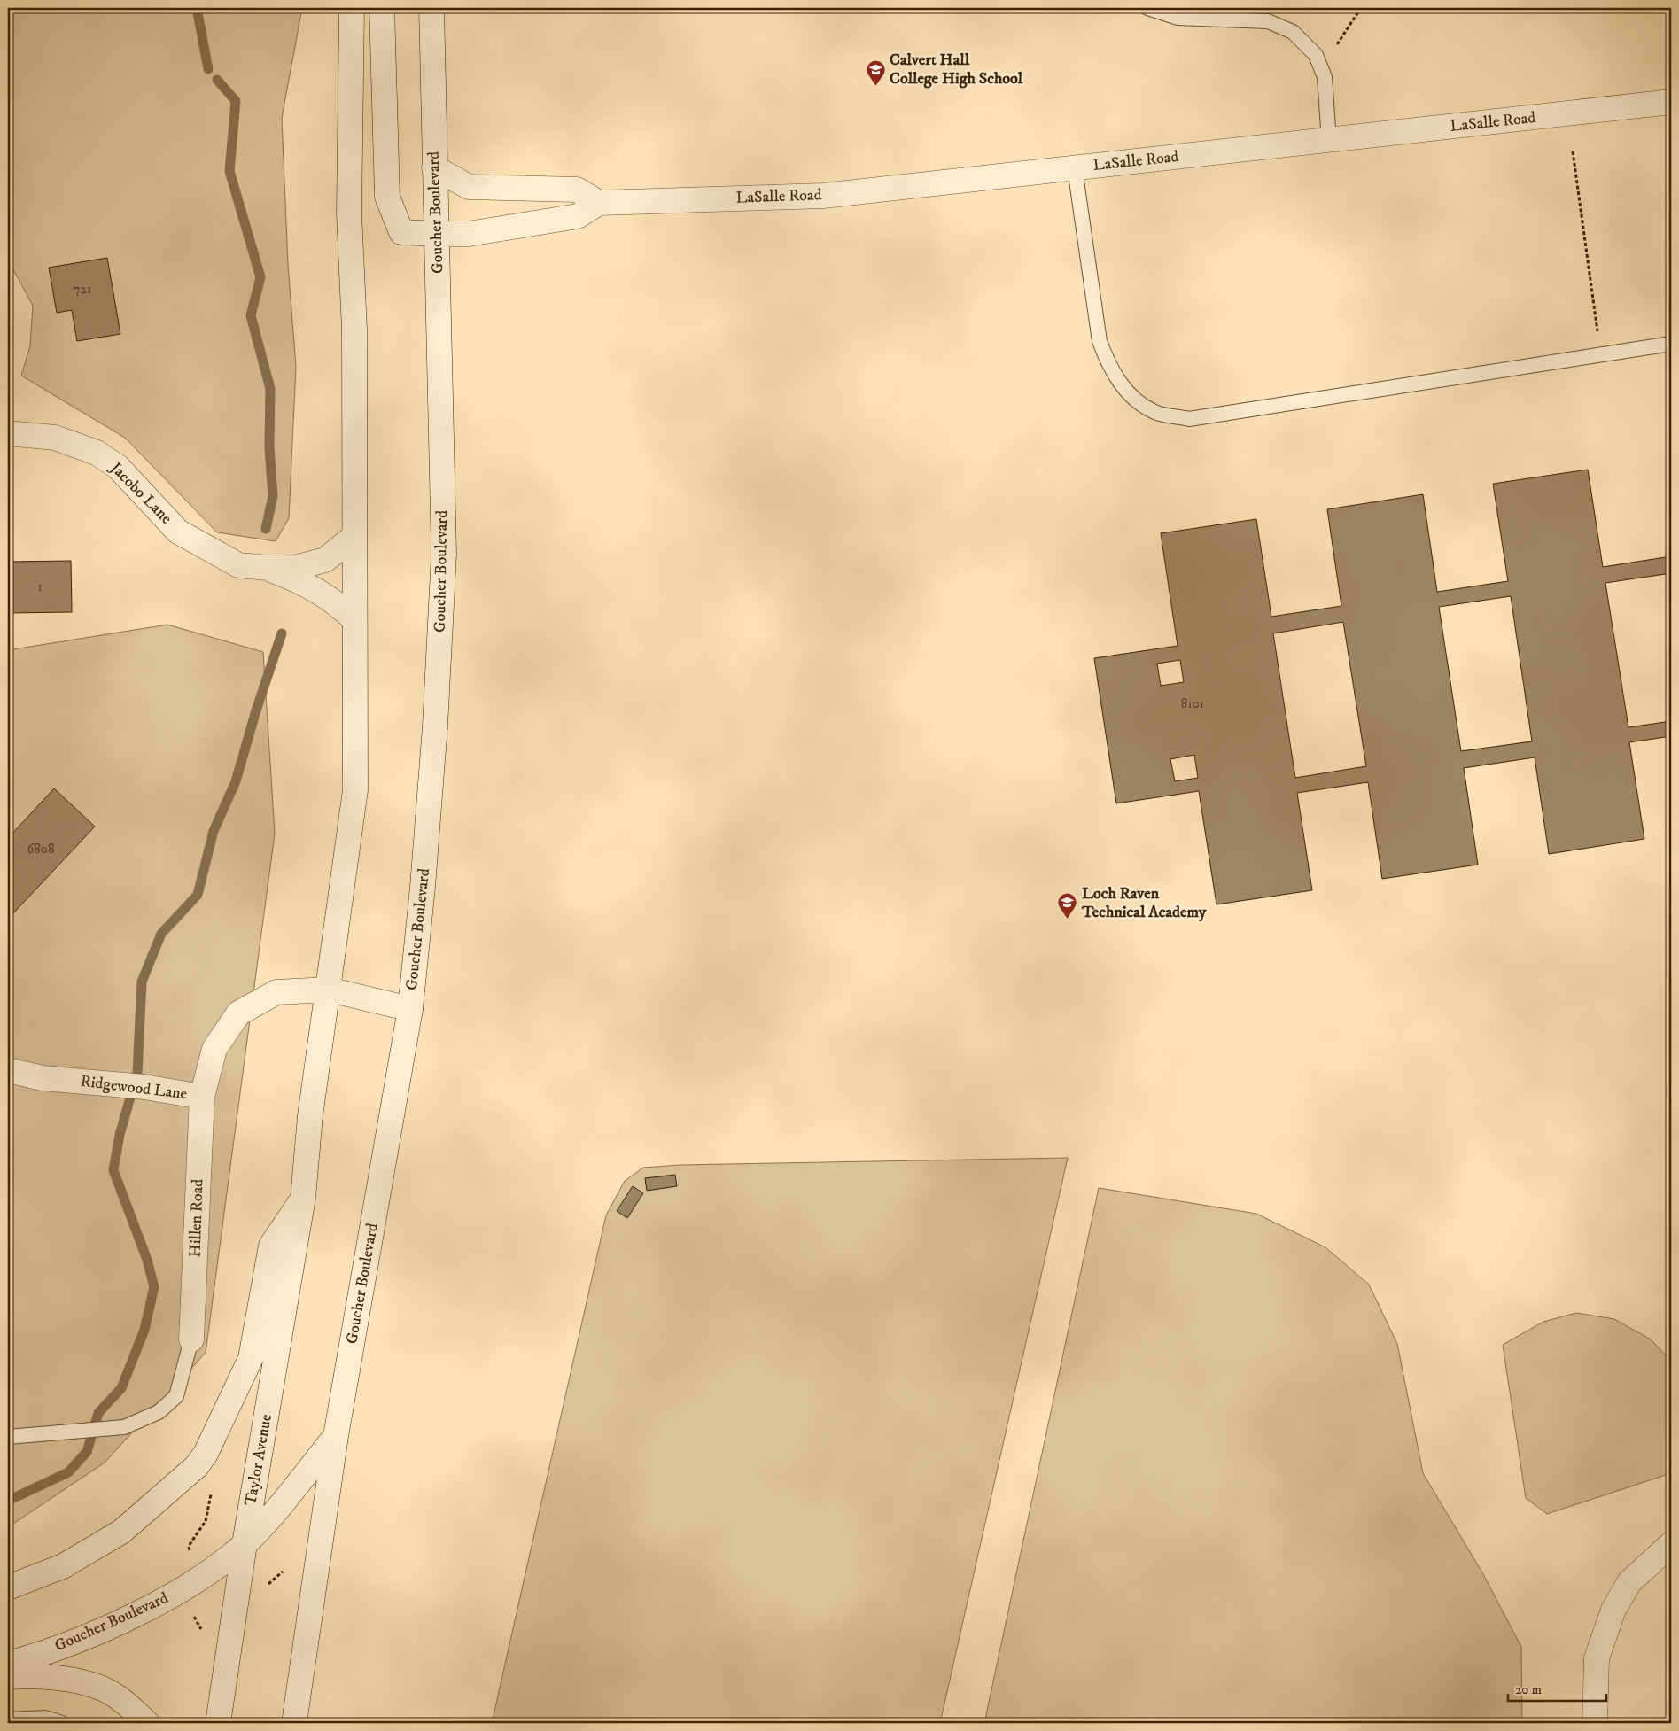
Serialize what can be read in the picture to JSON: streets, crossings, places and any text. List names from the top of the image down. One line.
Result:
{"streets":{"main road":["LaSalle Road","Goucher Boulevard","Jacobo Lane","Ridgewood Lane","Hillen Road","Taylor Avenue"]},"crossings":[["Goucher Boulevard","Ridgewood Lane"],["Goucher Boulevard","Taylor Avenue"],["Ridgewood Lane","Hillen Road"]],"places":{"school or university":["Calvert Hall College High School","Loch Raven Technical Academy"]},"house_numbers":["721","1","8101","6808"],"scale_bar":"20 m"}
